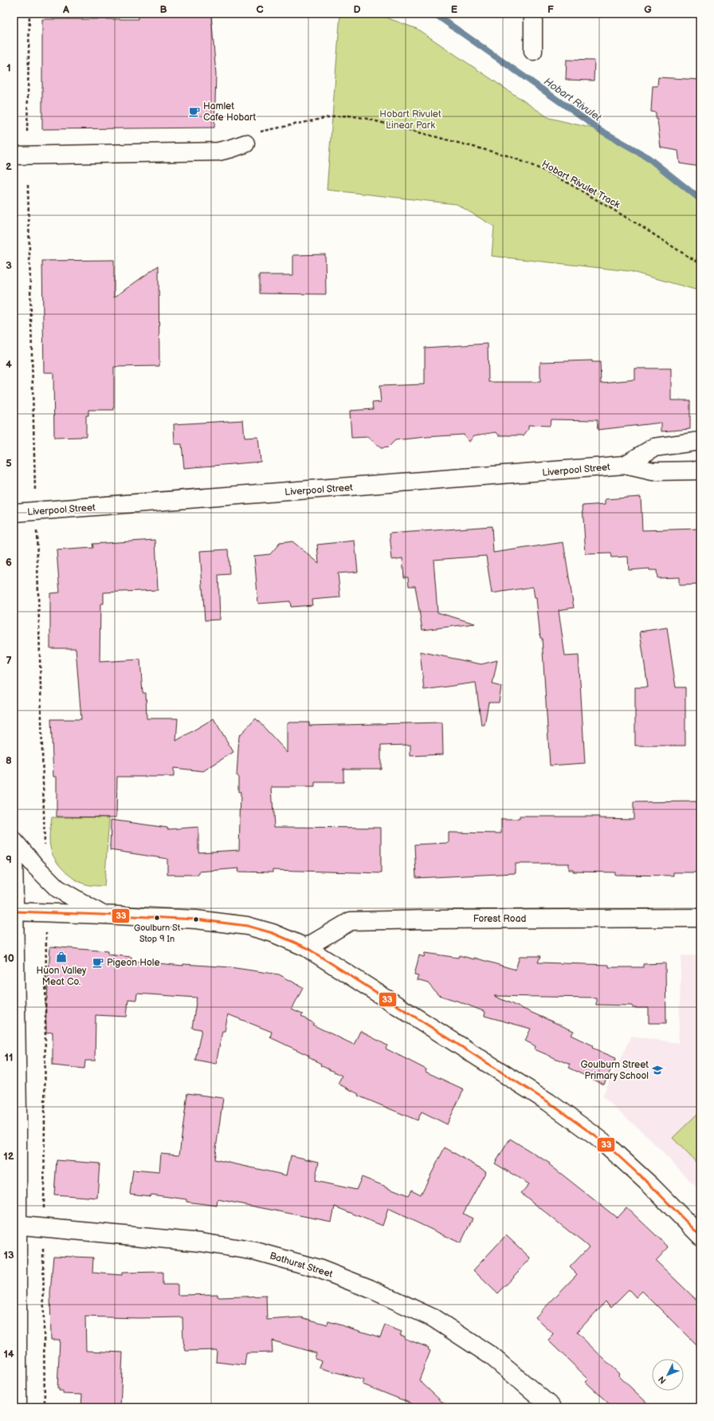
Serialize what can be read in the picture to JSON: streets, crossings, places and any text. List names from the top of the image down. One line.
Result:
{"streets":{"street":["Liverpool Street","Forest Road","Bathurst Street"],"path":["Hobart Rivulet Track"]},"water":["Hobart Rivulet"],"parks":["Hobart Rivulet Linear Park"],"places":{"cafe":["Hamlet Cafe Hobart","Pigeon Hole"],"other":["Goulburn St Stop 9 In"],"shop":["Huon Valley Meat Co."],"school or university":["Goulburn Street Primary School"]},"lines":["transit line 33"],"north":"bottom left","grid":{"columns":["A","B","C","D","E","F","G"],"rows":["1","2","3","4","5","6","7","8","9","10","11","12","13","14"]}}
